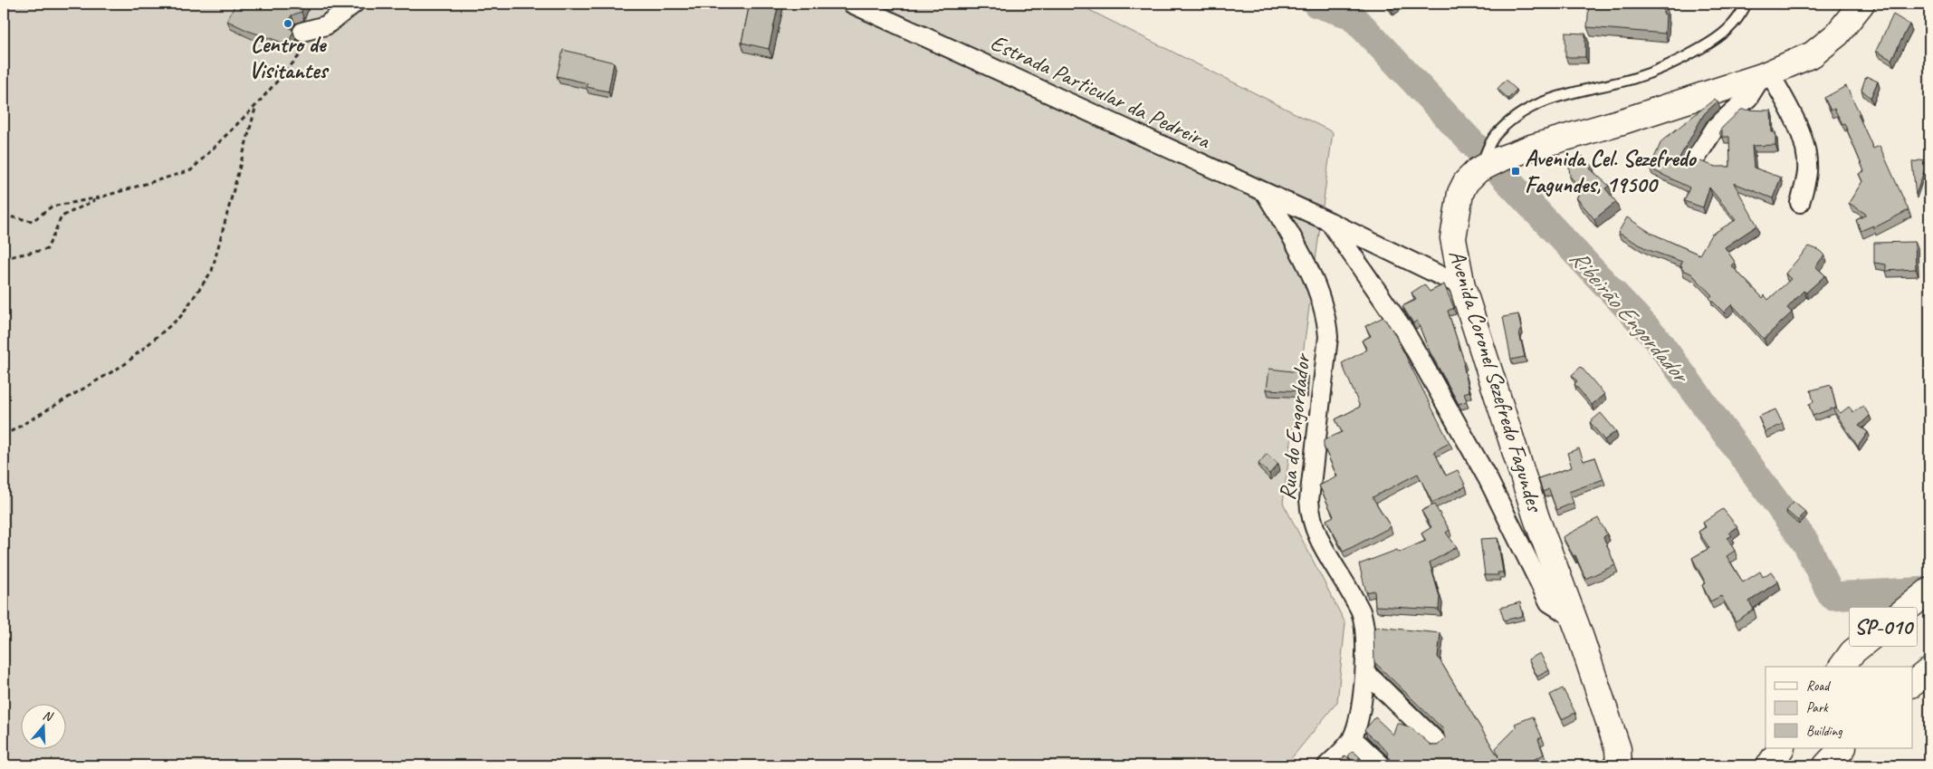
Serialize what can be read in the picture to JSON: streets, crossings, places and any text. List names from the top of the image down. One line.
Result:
{"streets":{"main road":["Avenida Coronel Sezefredo Fagundes","SP-010"],"street":["Estrada Particular da Pedreira","Rua do Engordador"]},"crossings":[["Estrada Particular da Pedreira","Avenida Coronel Sezefredo Fagundes"],["Estrada Particular da Pedreira","Rua do Engordador"]],"water":["Ribeirão Engordador"],"places":{"other":["Centro de Visitantes"],"transit":["Avenida Cel. Sezefredo Fagundes, 19500"]},"legend":["Road","Park","Building"],"north":"top"}
